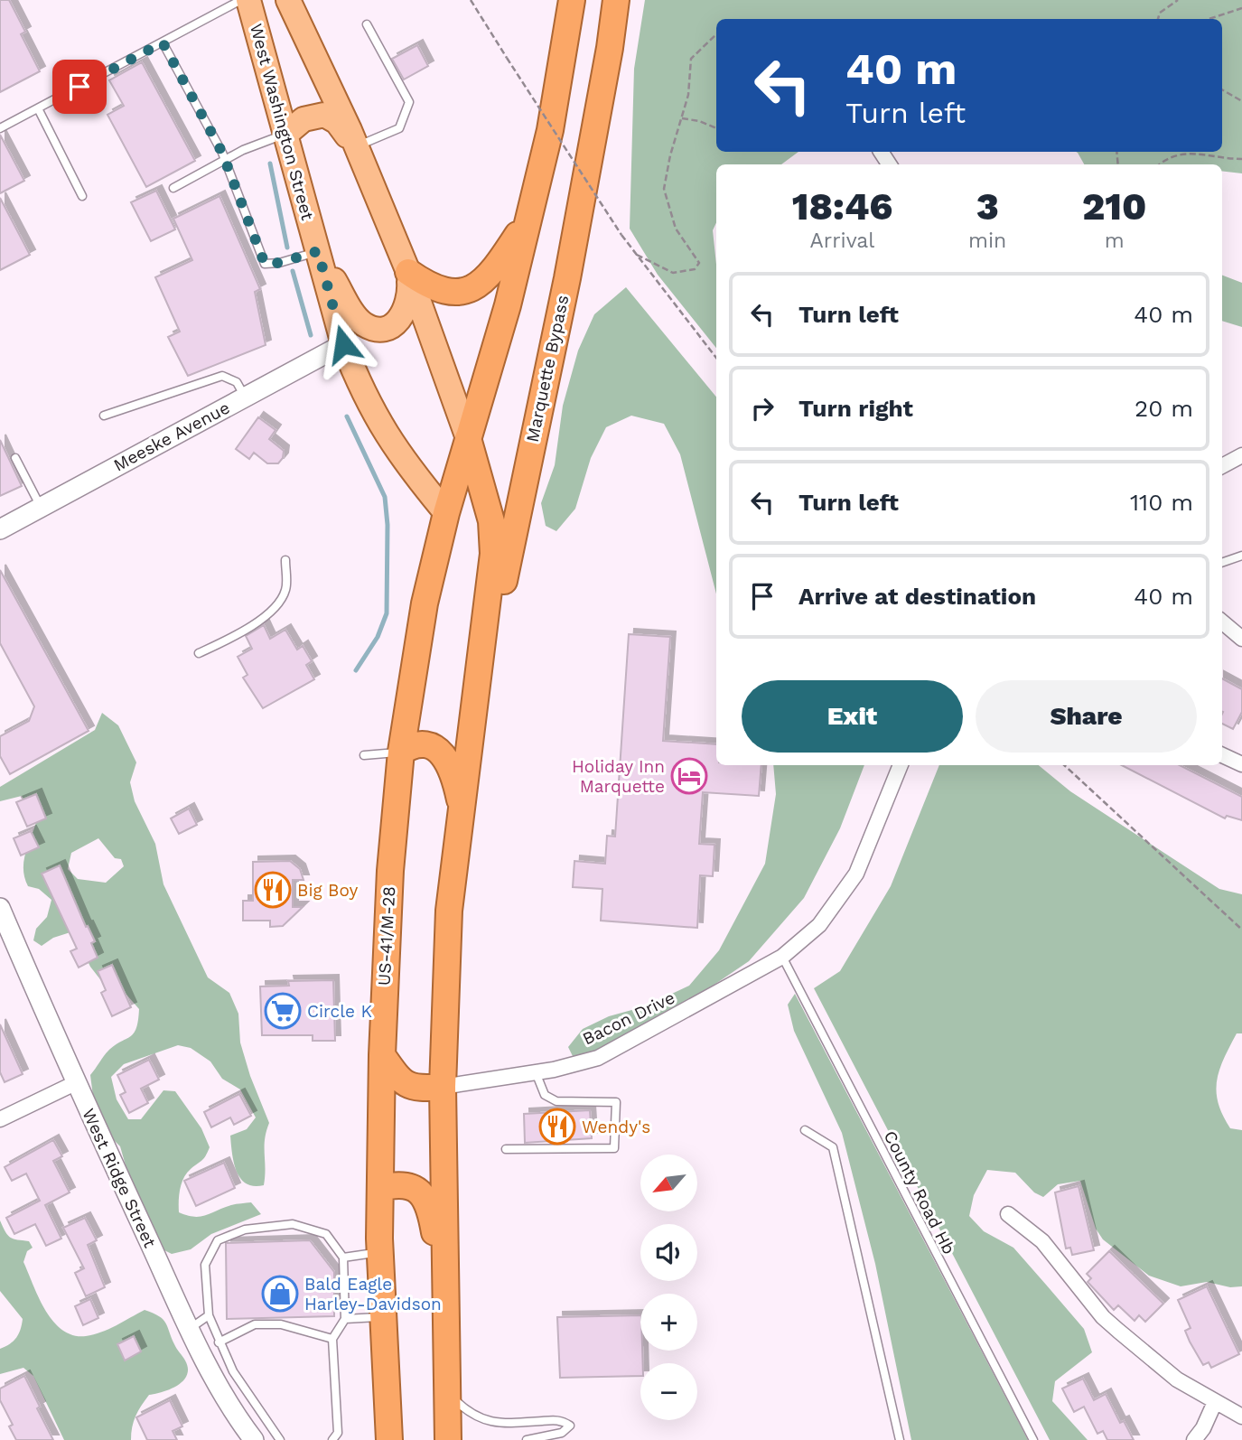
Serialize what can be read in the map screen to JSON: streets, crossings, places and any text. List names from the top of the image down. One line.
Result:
{"streets":{"highway":["Marquette Bypass","US-41/M-28"],"main road":["West Washington Street"],"street":["Meeske Avenue","Bacon Drive","West Ridge Street"],"lane":["County Road Hb"]},"crossings":[["West Washington Street","Meeske Avenue"],["West Washington Street","US-41/M-28"],["Bacon Drive","County Road Hb"]],"places":{"hotel":["Holiday Inn Marquette"],"restaurant":["Big Boy","Wendy's"],"supermarket":["Circle K"],"shop":["Bald Eagle Harley-Davidson"]},"north":"bottom left","page":{"turn":["40 m","Turn left"],"eta":["18:46","Arrival","3","min","210","m"],"list":[{"name":"Turn left","value":"40 m"},{"name":"Turn right","value":"20 m"},{"name":"Turn left","value":"110 m"},{"name":"Arrive at destination","value":"40 m"}],"buttons":["Exit","Share"],"map_buttons":["+","−"]}}
